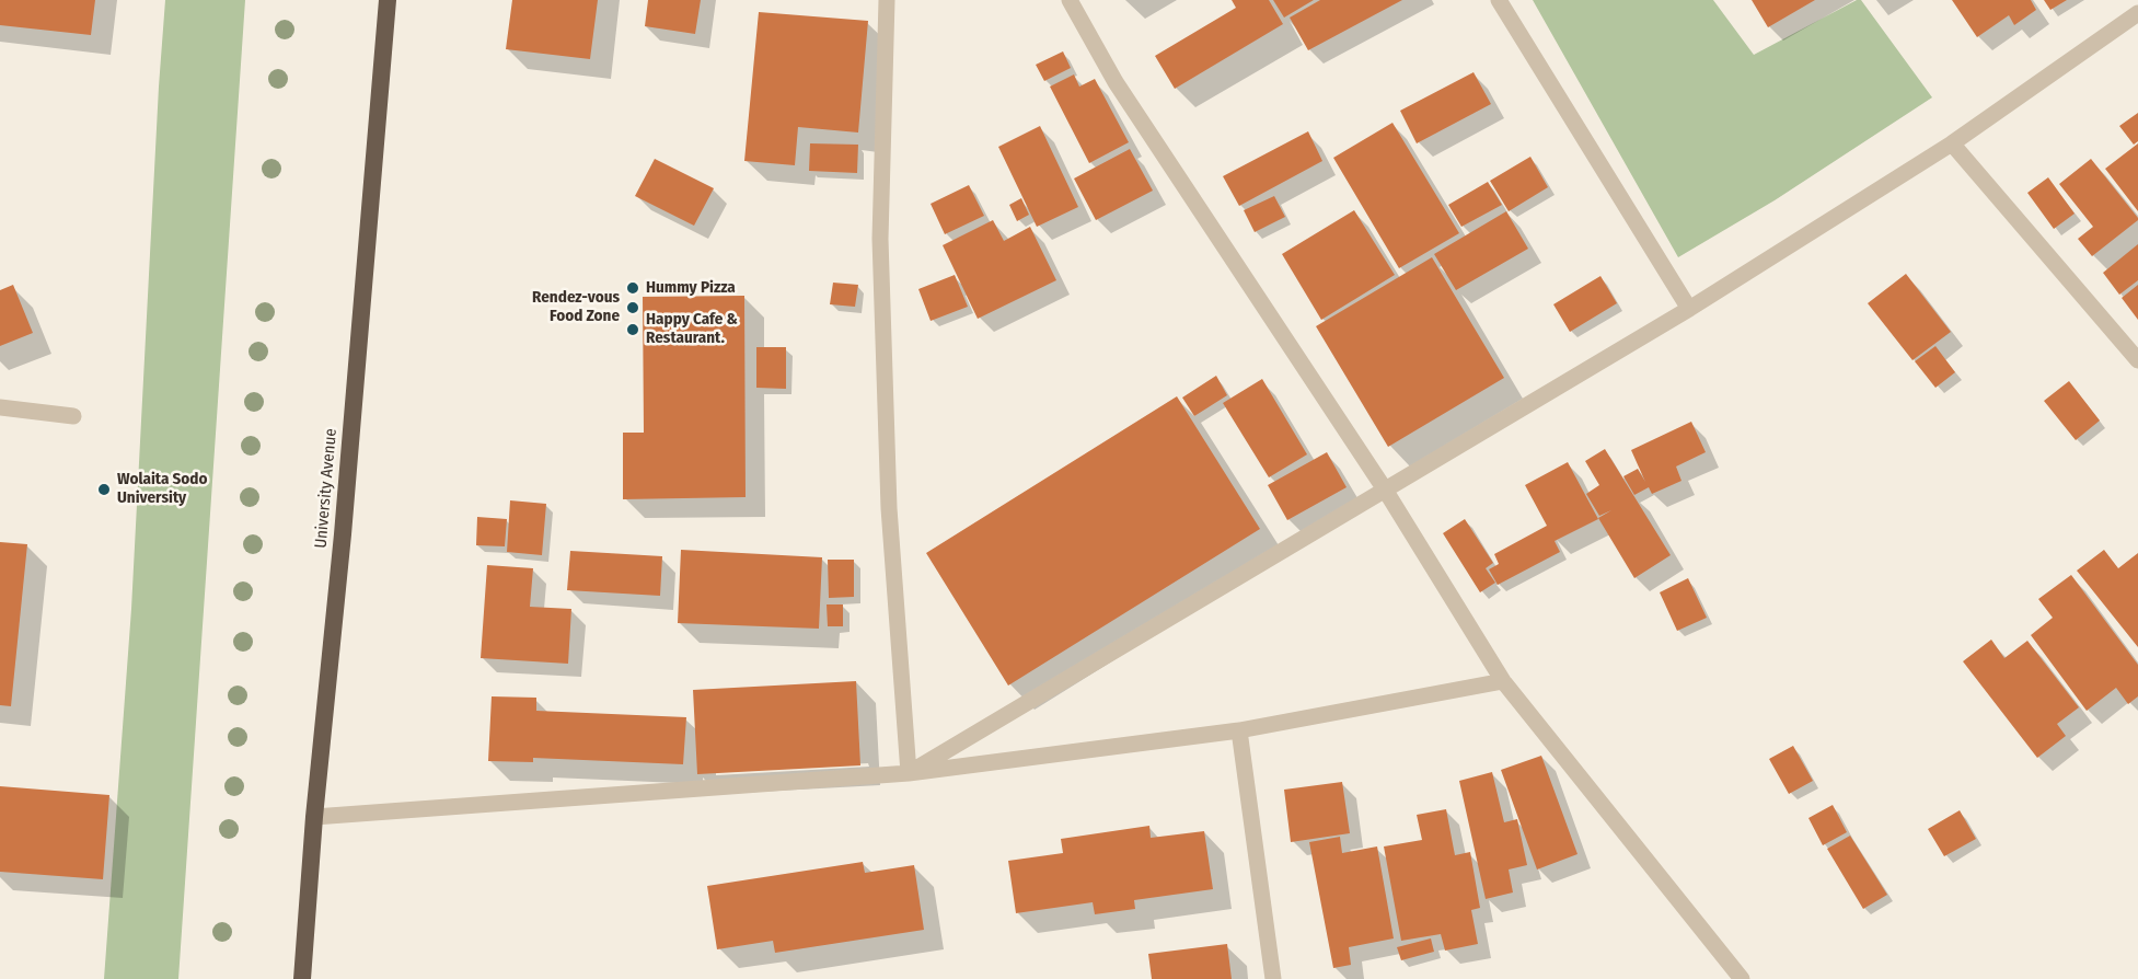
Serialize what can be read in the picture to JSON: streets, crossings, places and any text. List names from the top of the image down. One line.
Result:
{"streets":{"highway":["University Avenue"]},"places":["Hummy Pizza","Rendez-vous Food Zone","Happy Cafe & Restaurant.","Wolaita Sodo University"]}
